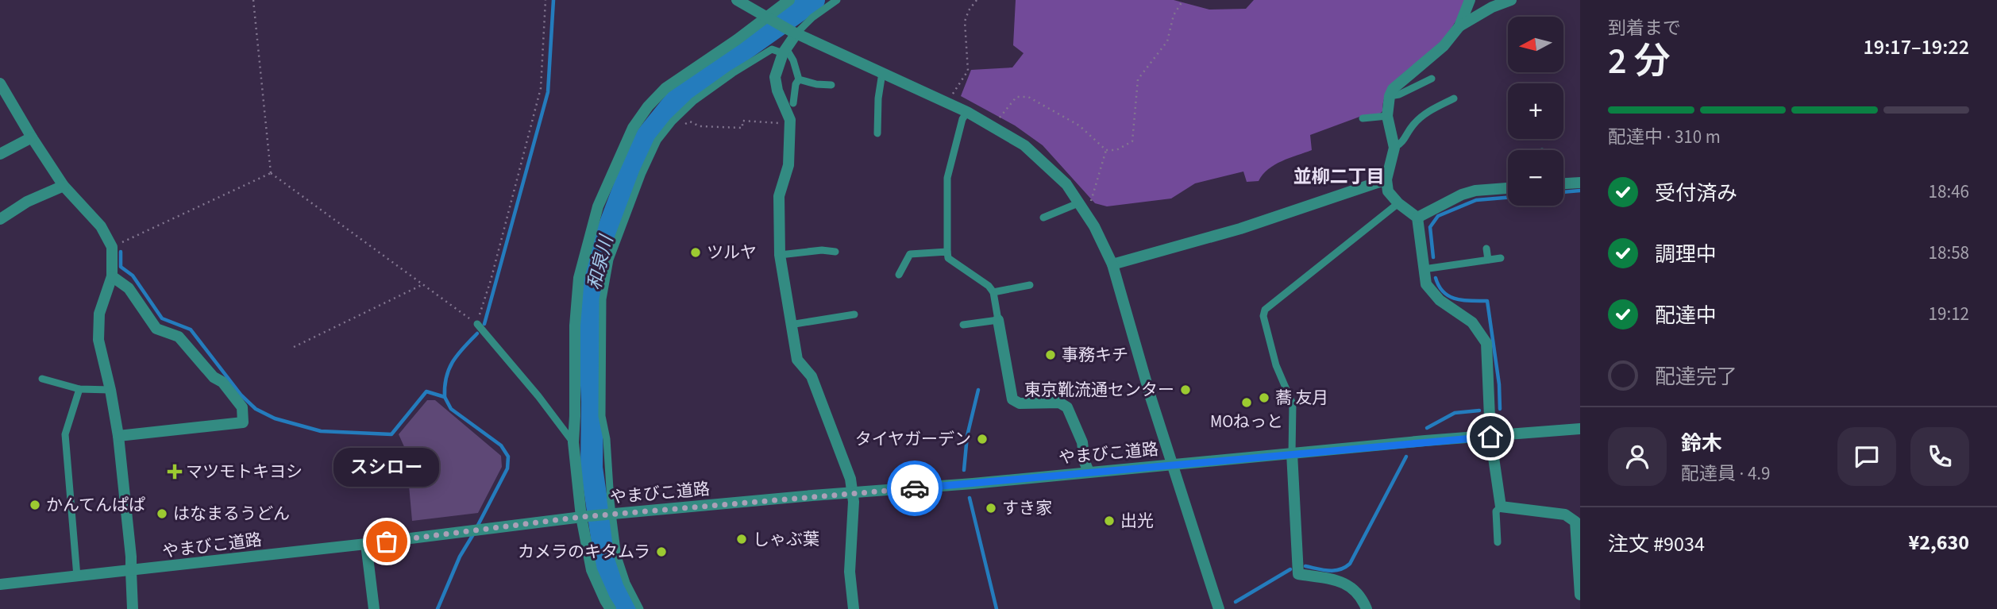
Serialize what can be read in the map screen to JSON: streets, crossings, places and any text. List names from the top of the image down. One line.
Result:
{"streets":{"street":["やまびこ道路"]},"districts":["並柳二丁目"],"water":["和泉川"],"places":{"other":["ツルヤ","事務キチ","東京靴流通センター","蕎 友月","MOねっと","タイヤガーデン","かんてんぱぱ","すき家","はなまるうどん","出光","しゃぶ葉","スシロー","カメラのキタムラ"],"health":["マツモトキヨシ"]},"north":"left","page":{"heading":["2 分","到着まで","19:17–19:22"],"panel":["鈴木","配達員 · 4.9","注文 #9034","¥2,630"],"map_buttons":["+","−"],"bar":"配達中 · 310 m","list":[["受付済み","18:46"],["調理中","18:58"],["配達中","19:12"],"配達完了"],"bubble":"スシロー"}}
